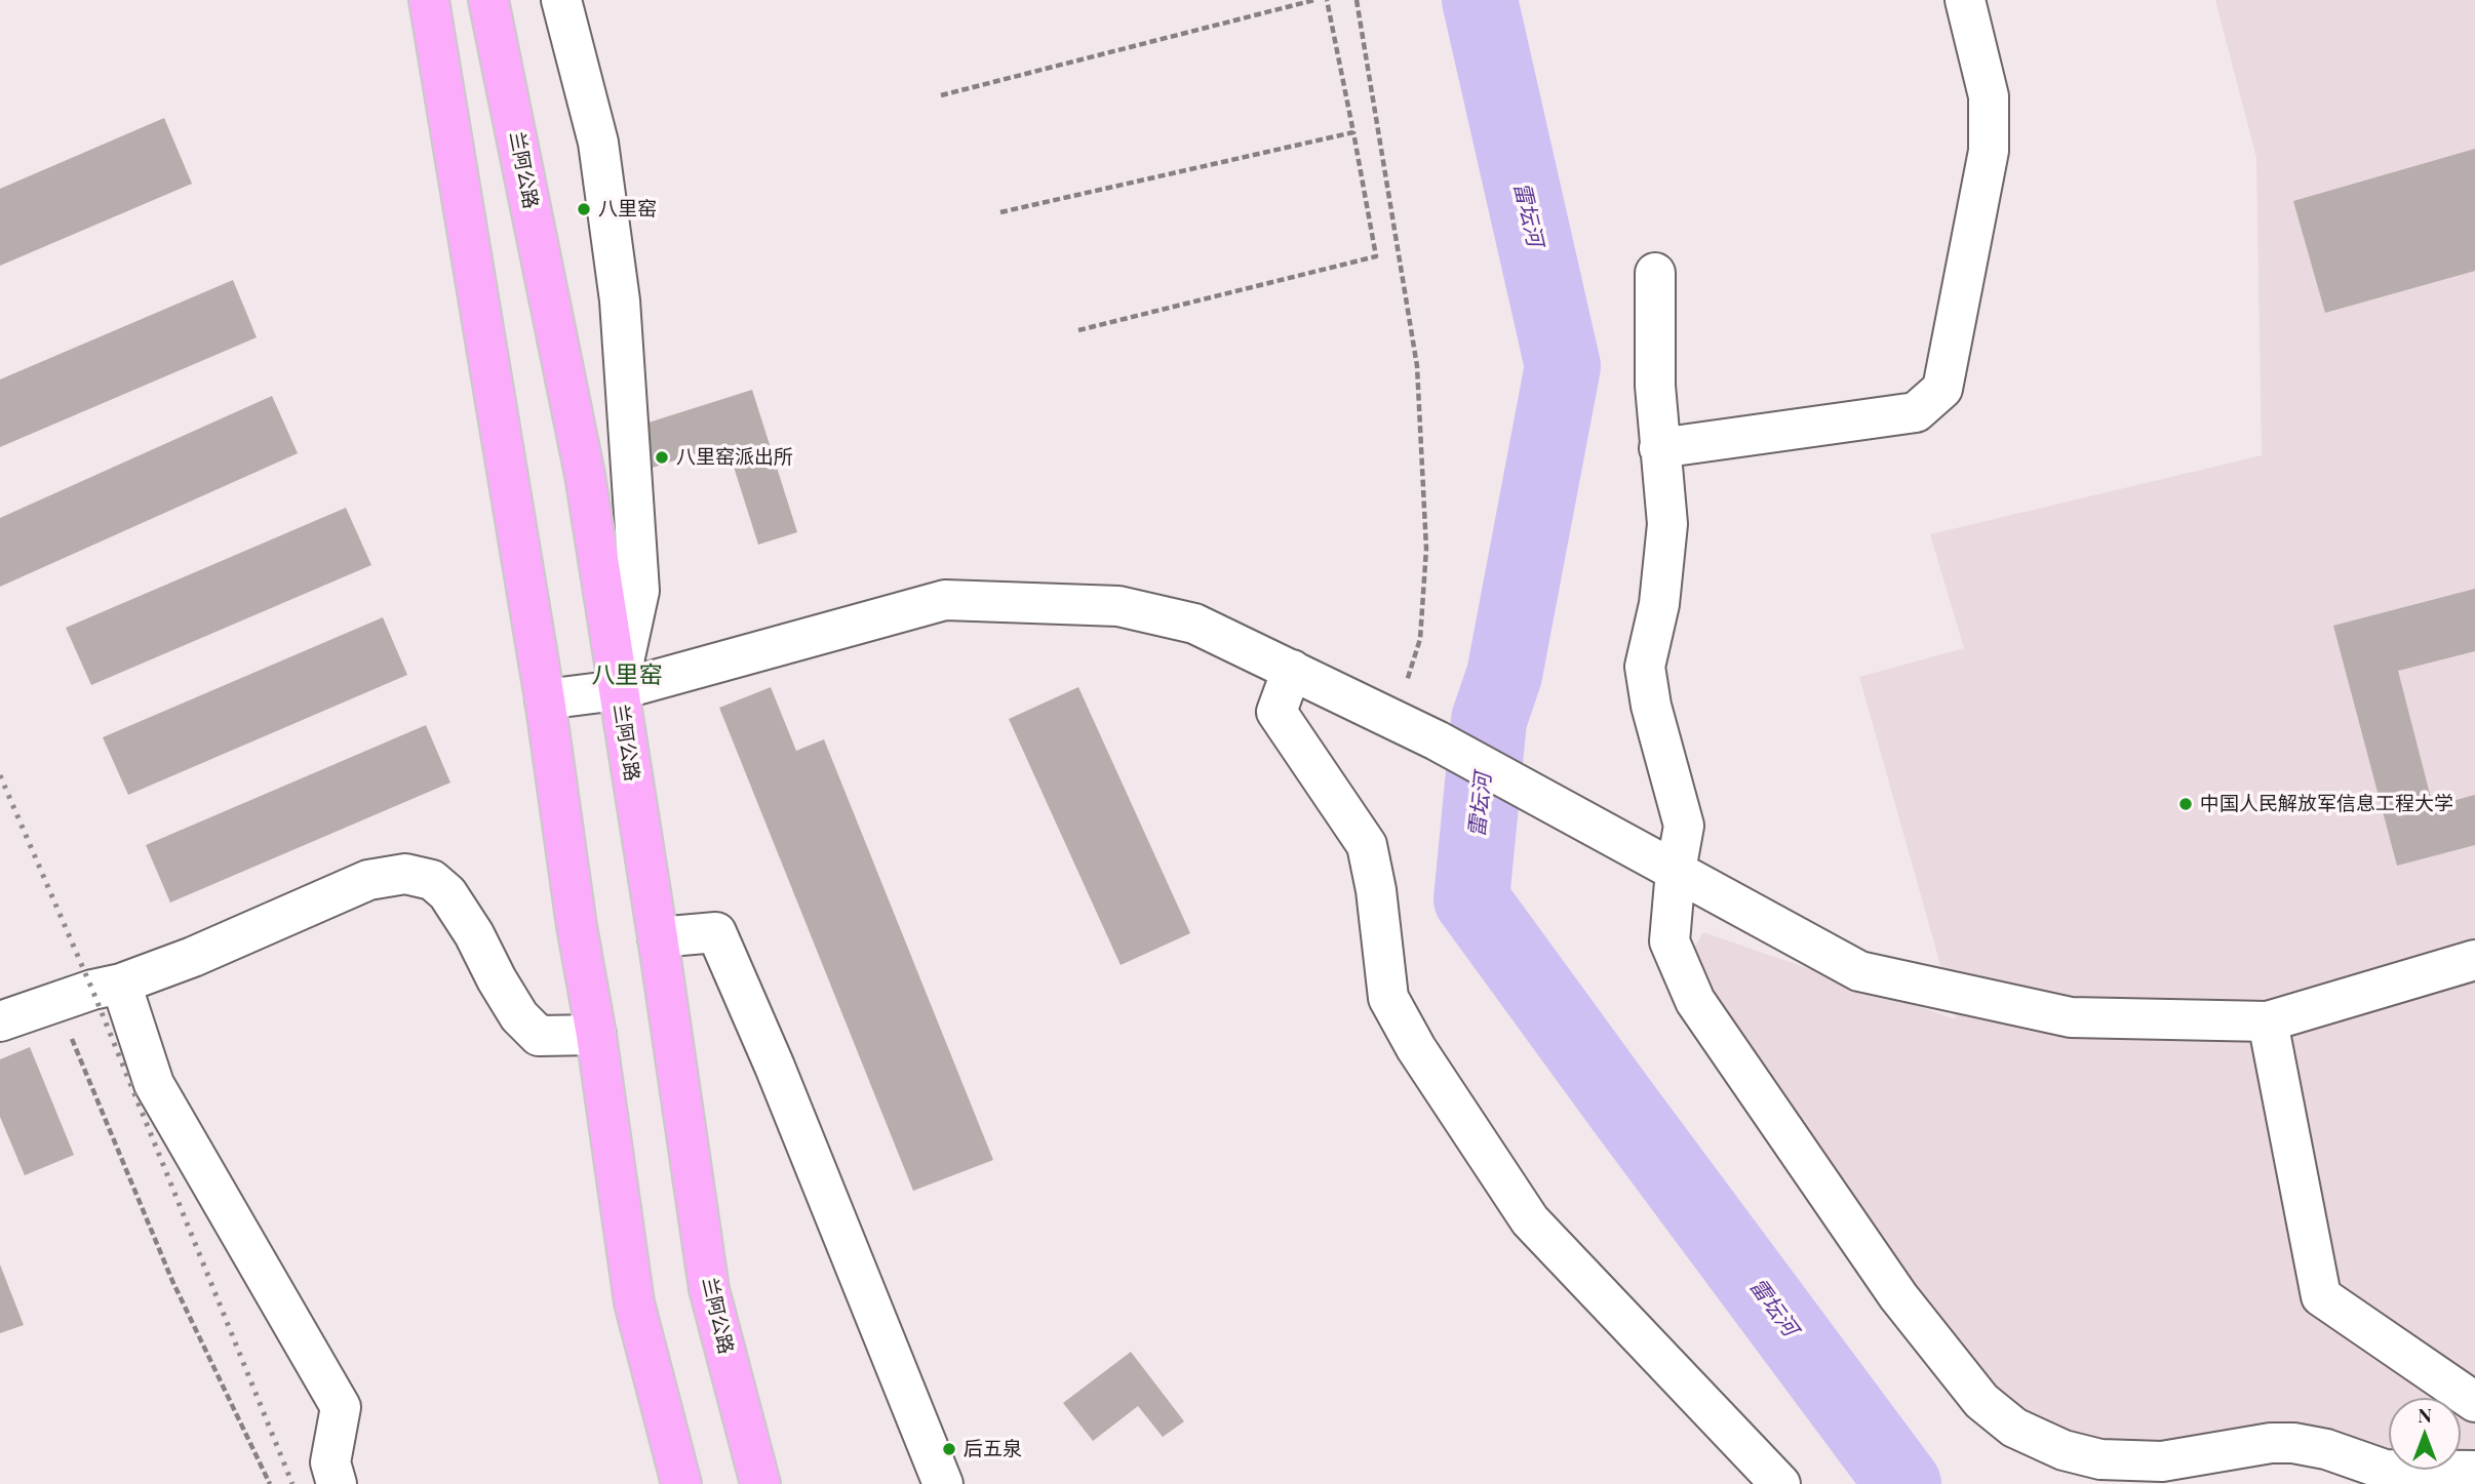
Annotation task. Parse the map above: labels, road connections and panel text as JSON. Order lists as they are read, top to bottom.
{
  "streets": {
    "highway": ["兰阿公路"]
  },
  "districts": ["八里窑"],
  "water": ["雷坛河"],
  "places": [
    "八里窑",
    "八里窑派出所",
    "中国人民解放军信息工程大学",
    "后五泉"
  ],
  "north": "top"
}
